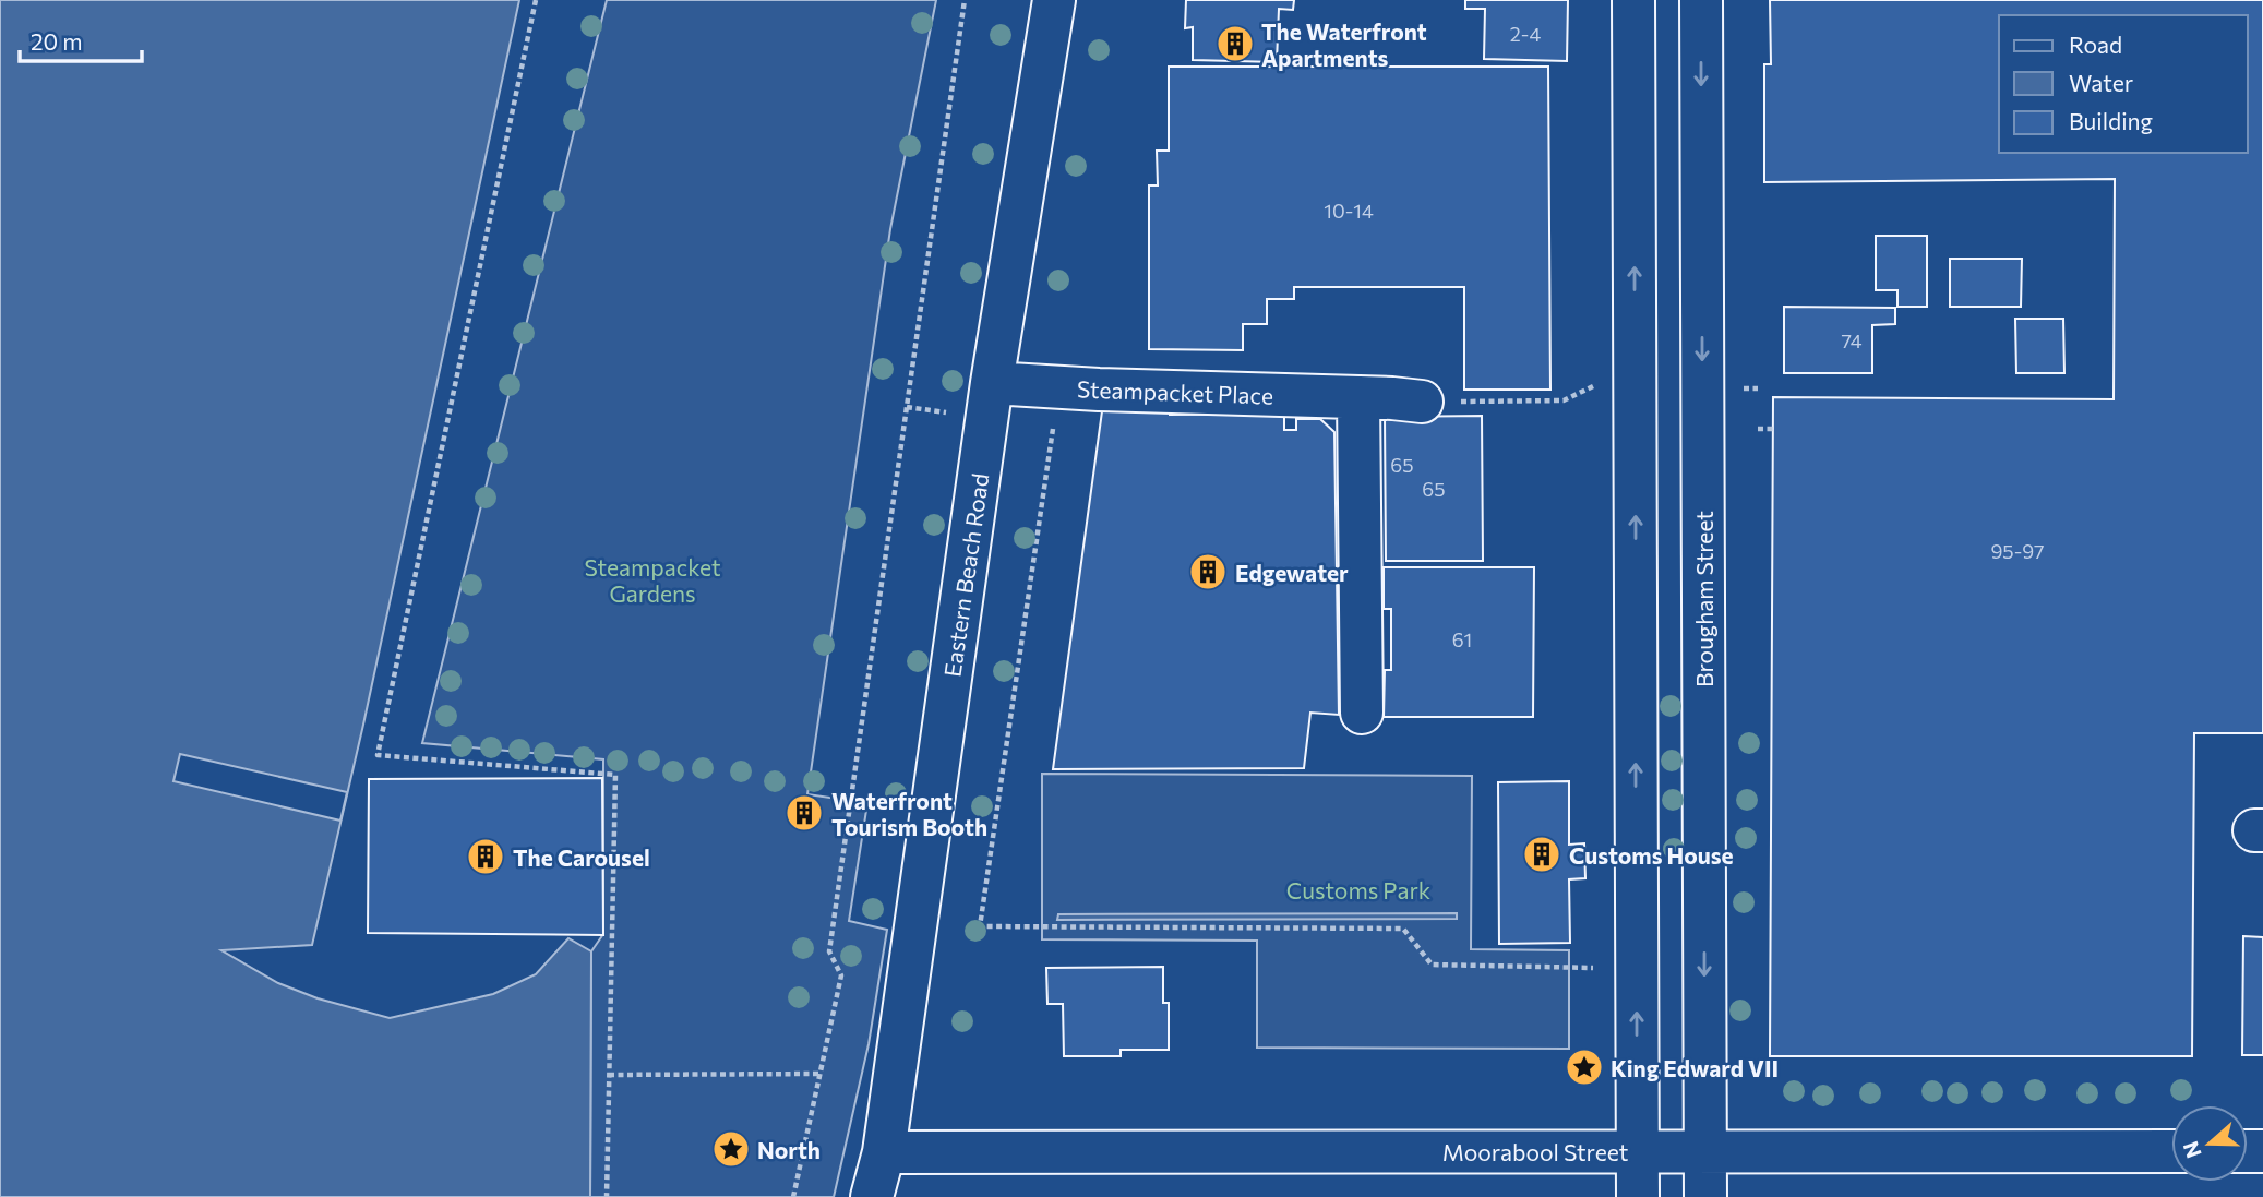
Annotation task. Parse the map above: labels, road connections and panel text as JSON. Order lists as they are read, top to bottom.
{
  "streets": {
    "street": [
      "Steampacket Place",
      "Eastern Beach Road",
      "Brougham Street",
      "Moorabool Street"
    ]
  },
  "crossings": [
    ["Steampacket Place", "Eastern Beach Road"],
    ["Eastern Beach Road", "Moorabool Street"],
    ["Brougham Street", "Moorabool Street"]
  ],
  "parks": ["Steampacket Gardens", "Customs Park"],
  "places": {
    "building": [
      "The Waterfront Apartments",
      "Edgewater",
      "Waterfront Tourism Booth",
      "Customs House",
      "The Carousel"
    ],
    "place": ["King Edward VII", "North"]
  },
  "house_numbers": [
    "2-4",
    "10-14",
    "74",
    "65",
    "65",
    "95-97",
    "61"
  ],
  "legend": ["Road", "Water", "Building"],
  "scale_bar": "20 m",
  "north": "left"
}
